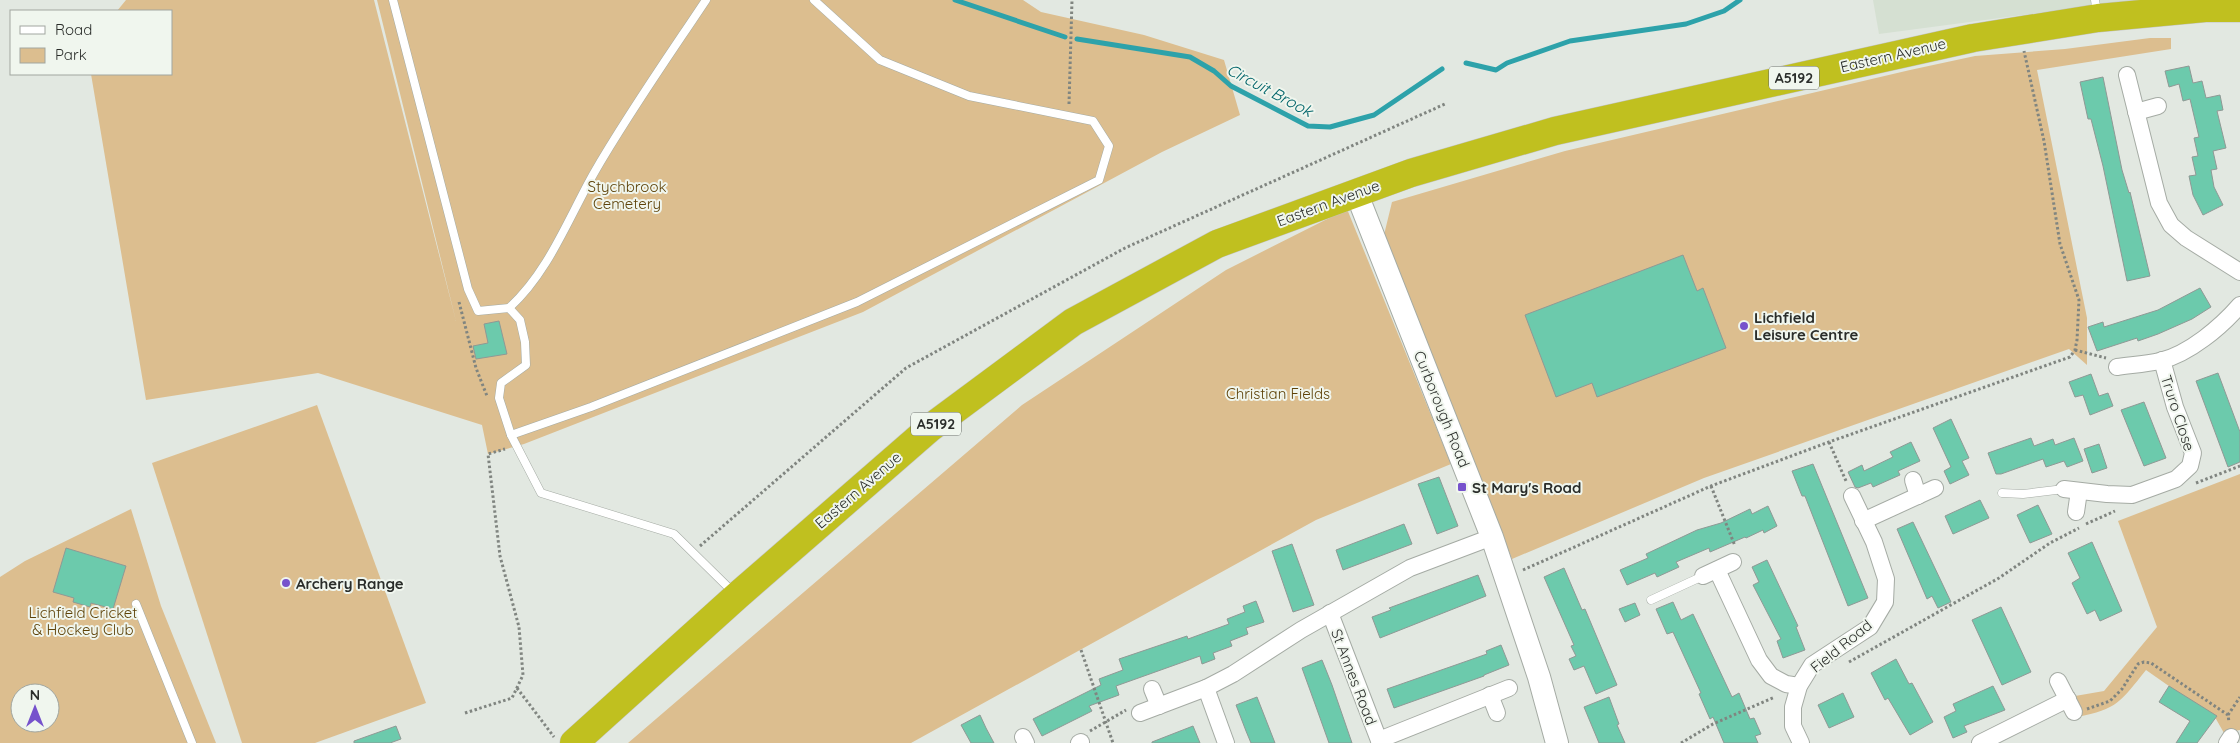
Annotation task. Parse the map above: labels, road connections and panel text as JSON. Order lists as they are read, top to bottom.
{
  "streets": {
    "highway": ["Eastern Avenue", "A5192"],
    "street": [
      "Curborough Road",
      "Truro Close",
      "Field Road",
      "St Annes Road"
    ]
  },
  "crossings": [
    ["Eastern Avenue", "Curborough Road"]
  ],
  "water": ["Circuit Brook"],
  "parks": ["Stychbrook Cemetery", "Christian Fields", "Lichfield Cricket & Hockey Club"],
  "places": {
    "other": ["Lichfield Leisure Centre", "Archery Range"],
    "transit": ["St Mary's Road"]
  },
  "legend": ["Road", "Park"],
  "north": "top"
}
